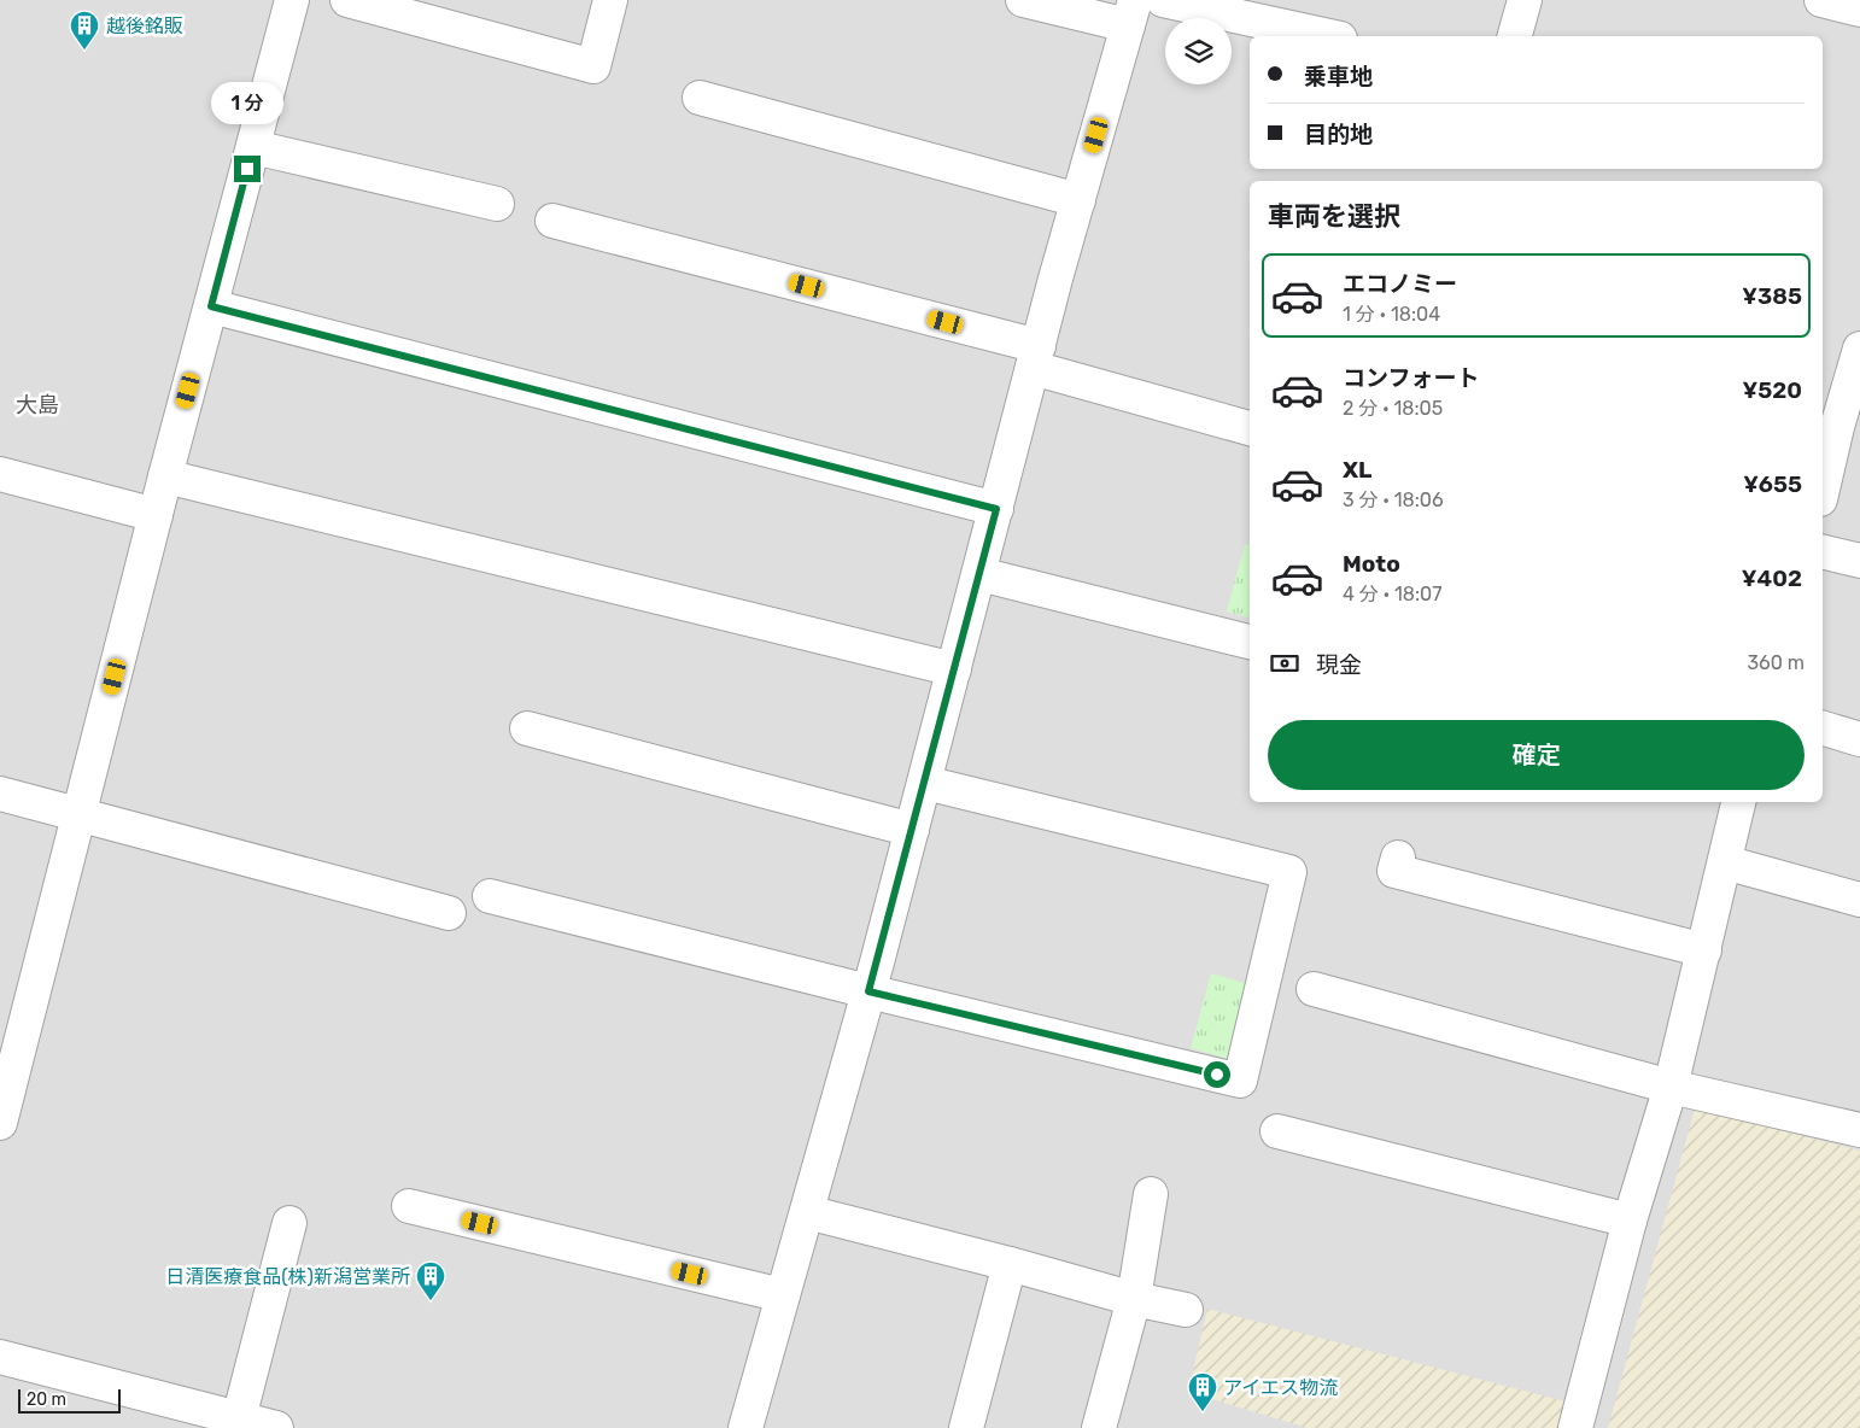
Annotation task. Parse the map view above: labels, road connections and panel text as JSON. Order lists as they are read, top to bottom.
{
  "districts": ["大島"],
  "places": {
    "building": ["越後銘販", "日清医療食品(株)新潟営業所", "アイエス物流"]
  },
  "scale_bar": "20 m",
  "page": {
    "banner": ["乗車地", "目的地"],
    "bubble": "1 分",
    "heading": "車両を選択",
    "list": [
      {
        "name": "エコノミー",
        "note": "1 分 · 18:04",
        "value": "¥385"
      },
      {
        "name": "コンフォート",
        "note": "2 分 · 18:05",
        "value": "¥520"
      },
      {
        "name": "XL",
        "note": "3 分 · 18:06",
        "value": "¥655"
      },
      {
        "name": "Moto",
        "note": "4 分 · 18:07",
        "value": "¥402"
      }
    ],
    "pay": ["現金", "360 m"],
    "buttons": "確定",
    "scale": "20 m"
  }
}
